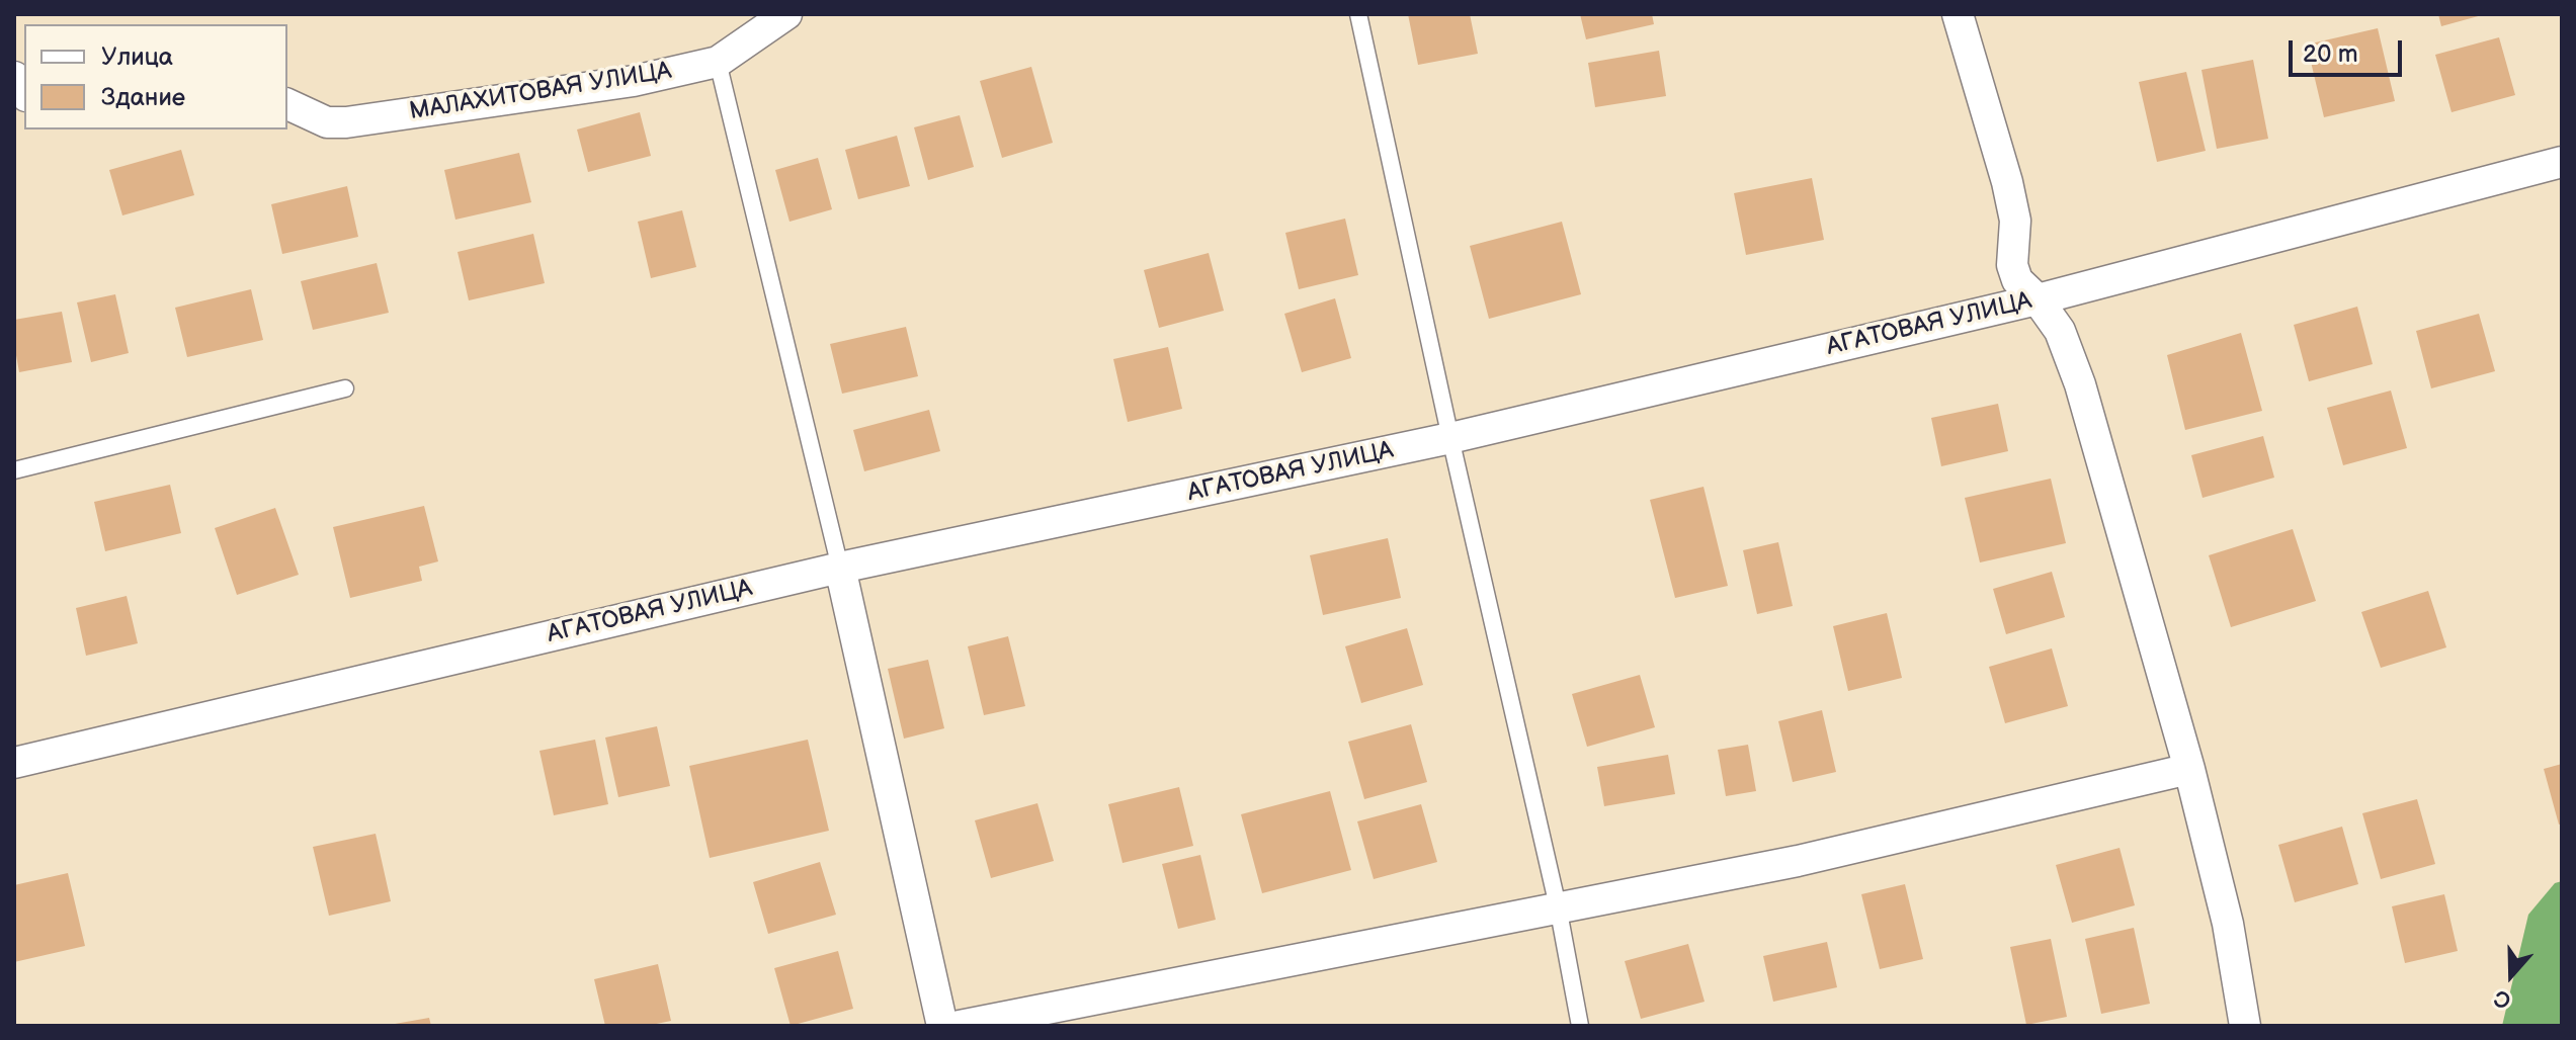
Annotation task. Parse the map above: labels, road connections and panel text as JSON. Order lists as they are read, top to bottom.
{
  "streets": {
    "street": ["МАЛАХИТОВАЯ УЛИЦА", "АГАТОВАЯ УЛИЦА"]
  },
  "legend": ["Улица", "Здание"],
  "scale_bar": "20 m",
  "north": "bottom"
}
